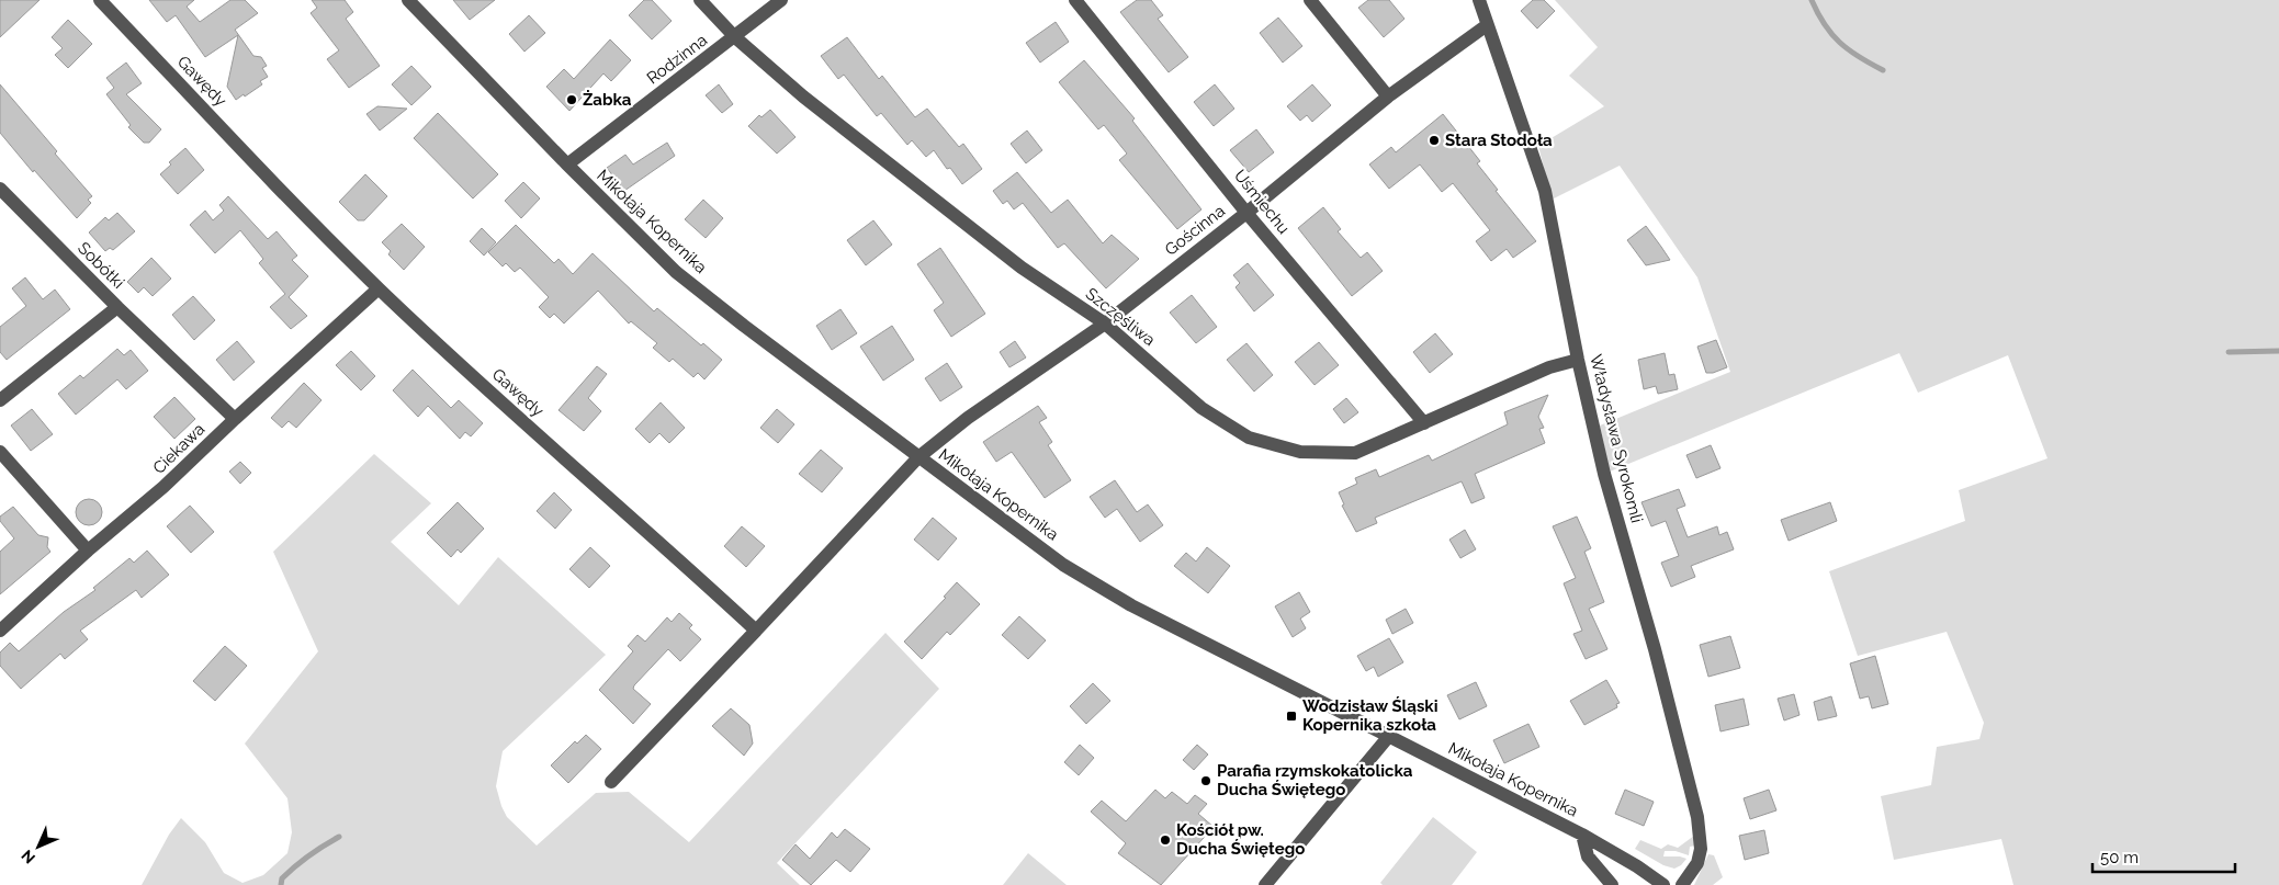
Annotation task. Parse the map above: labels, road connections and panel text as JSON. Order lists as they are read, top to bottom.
{
  "streets": {
    "street": [
      "Rodzinna",
      "Gawędy",
      "Uśmiechu",
      "Mikołaja Kopernika",
      "Gościnna",
      "Sobótki",
      "Szczęśliwa",
      "Władysława Syrokomli",
      "Ciekawa"
    ]
  },
  "crossings": [
    ["Rodzinna", "Mikołaja Kopernika"],
    ["Rodzinna", "Szczęśliwa"],
    ["Gawędy", "Ciekawa"],
    ["Uśmiechu", "Gościnna"],
    ["Uśmiechu", "Szczęśliwa"],
    ["Mikołaja Kopernika", "Gościnna"],
    ["Gościnna", "Szczęśliwa"],
    ["Gościnna", "Władysława Syrokomli"],
    ["Szczęśliwa", "Władysława Syrokomli"]
  ],
  "places": {
    "other": [
      "Żabka",
      "Stara Stodoła",
      "Parafia rzymskokatolicka Ducha Świętego",
      "Kościół pw. Ducha Świętego"
    ],
    "transit": ["Wodzisław Śląski Kopernika szkoła"]
  },
  "scale_bar": "50 m",
  "north": "bottom left"
}
